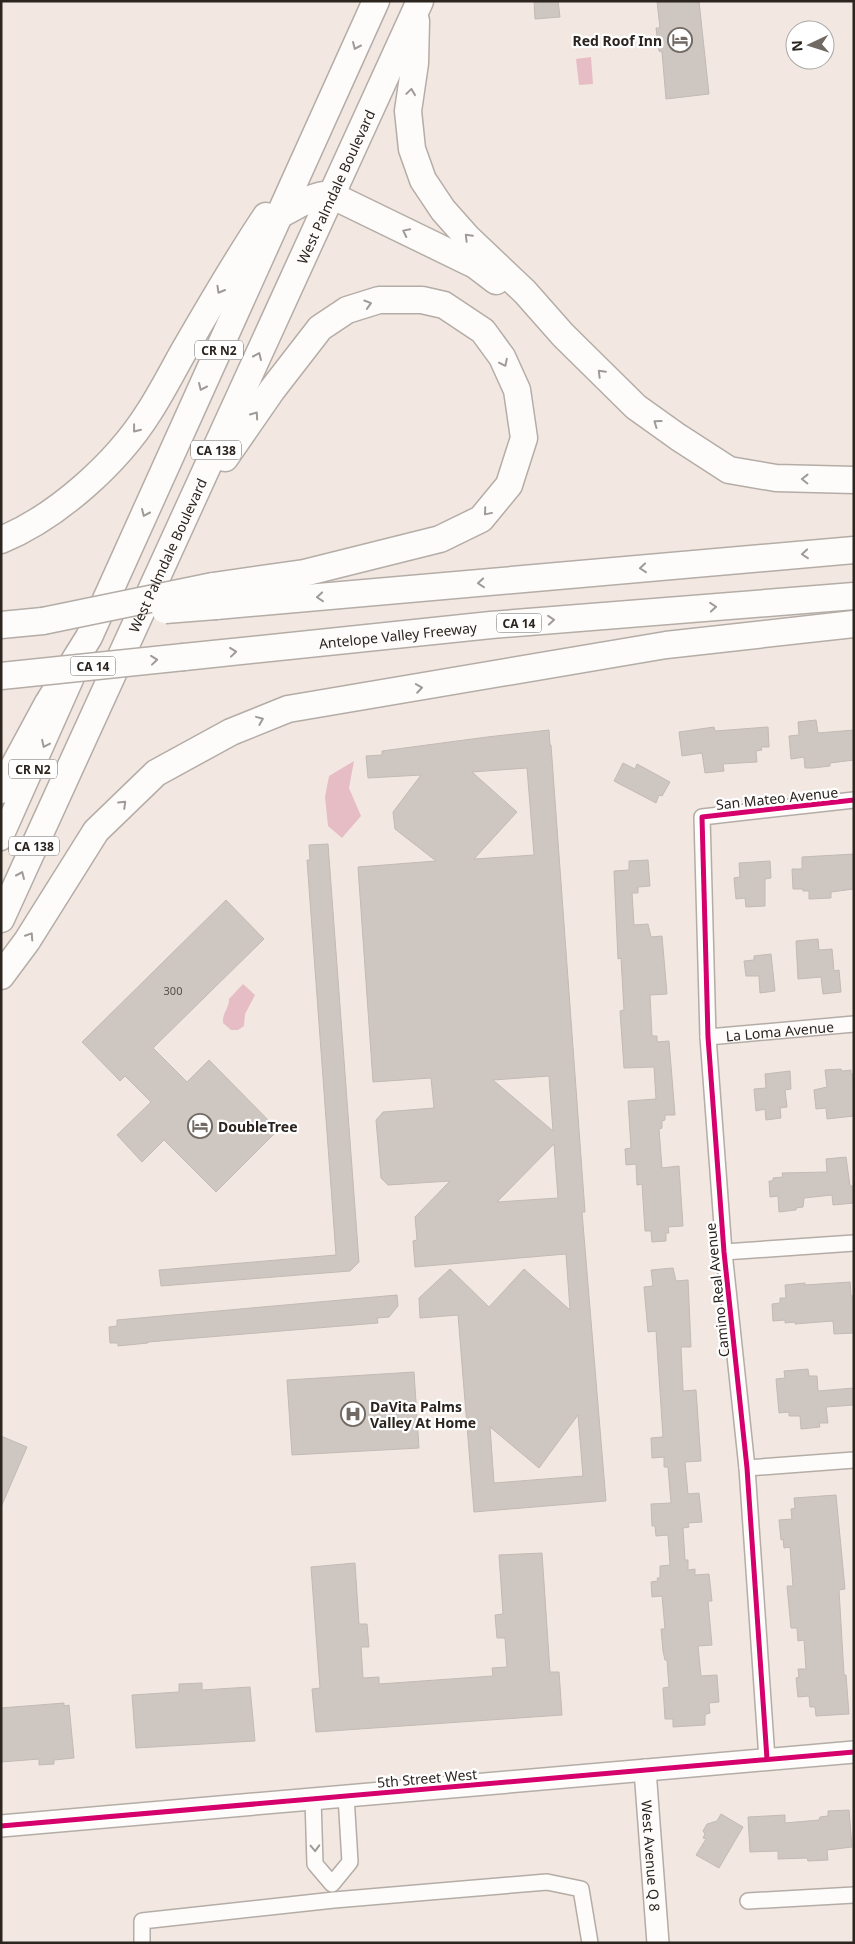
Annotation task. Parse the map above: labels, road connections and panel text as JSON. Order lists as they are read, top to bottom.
{
  "streets": {
    "highway": [
      "West Palmdale Boulevard",
      "CR N2",
      "CA 138",
      "CA 14",
      "Antelope Valley Freeway"
    ],
    "street": [
      "San Mateo Avenue",
      "La Loma Avenue",
      "Camino Real Avenue",
      "5th Street West",
      "West Avenue Q 8"
    ]
  },
  "crossings": [
    ["San Mateo Avenue", "Camino Real Avenue"],
    ["La Loma Avenue", "Camino Real Avenue"],
    ["Camino Real Avenue", "5th Street West"],
    ["5th Street West", "West Avenue Q 8"]
  ],
  "places": {
    "hotel": ["Red Roof Inn", "DoubleTree"],
    "hospital": ["DaVita Palms Valley At Home"]
  },
  "house_numbers": ["300"],
  "north": "left"
}
